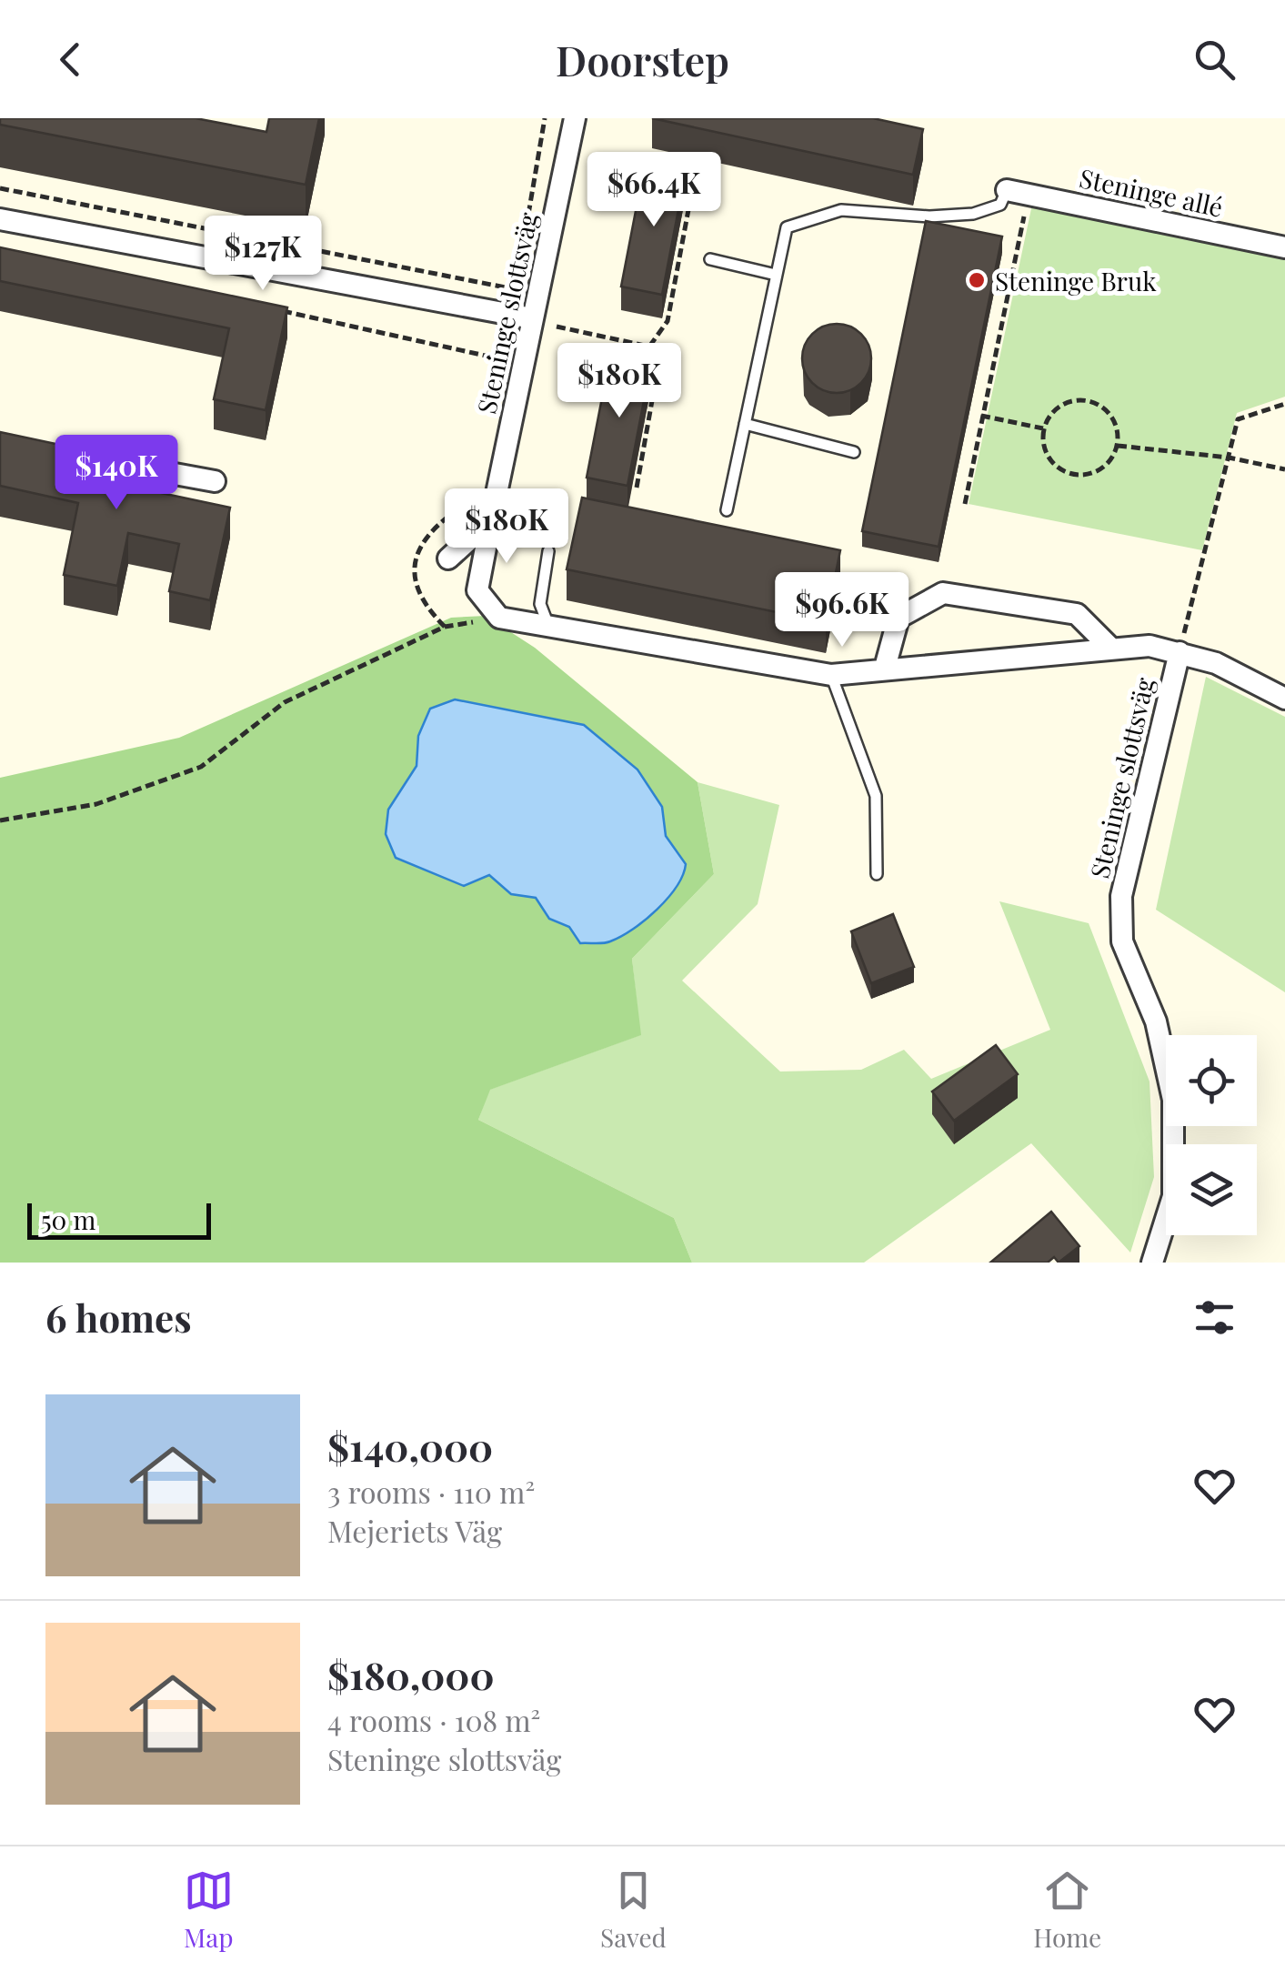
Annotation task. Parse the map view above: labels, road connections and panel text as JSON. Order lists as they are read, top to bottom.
{
  "streets": {
    "street": ["Steninge allé", "Steninge slottsväg"]
  },
  "places": ["Steninge Bruk"],
  "scale_bar": "50 m",
  "page": {
    "header": "Doorstep",
    "price": [
      "$66.4K",
      "$127K",
      "$180K",
      "$140K",
      "$180K",
      "$96.6K"
    ],
    "scale": "50 m",
    "heading": "6 homes",
    "list": [
      {
        "name": "$140,000",
        "note": "3 rooms · 110 m² · Mejeriets Väg"
      },
      {
        "name": "$180,000",
        "note": "4 rooms · 108 m² · Steninge slottsväg"
      }
    ],
    "tabs": ["Map", "Saved", "Home"]
  }
}
